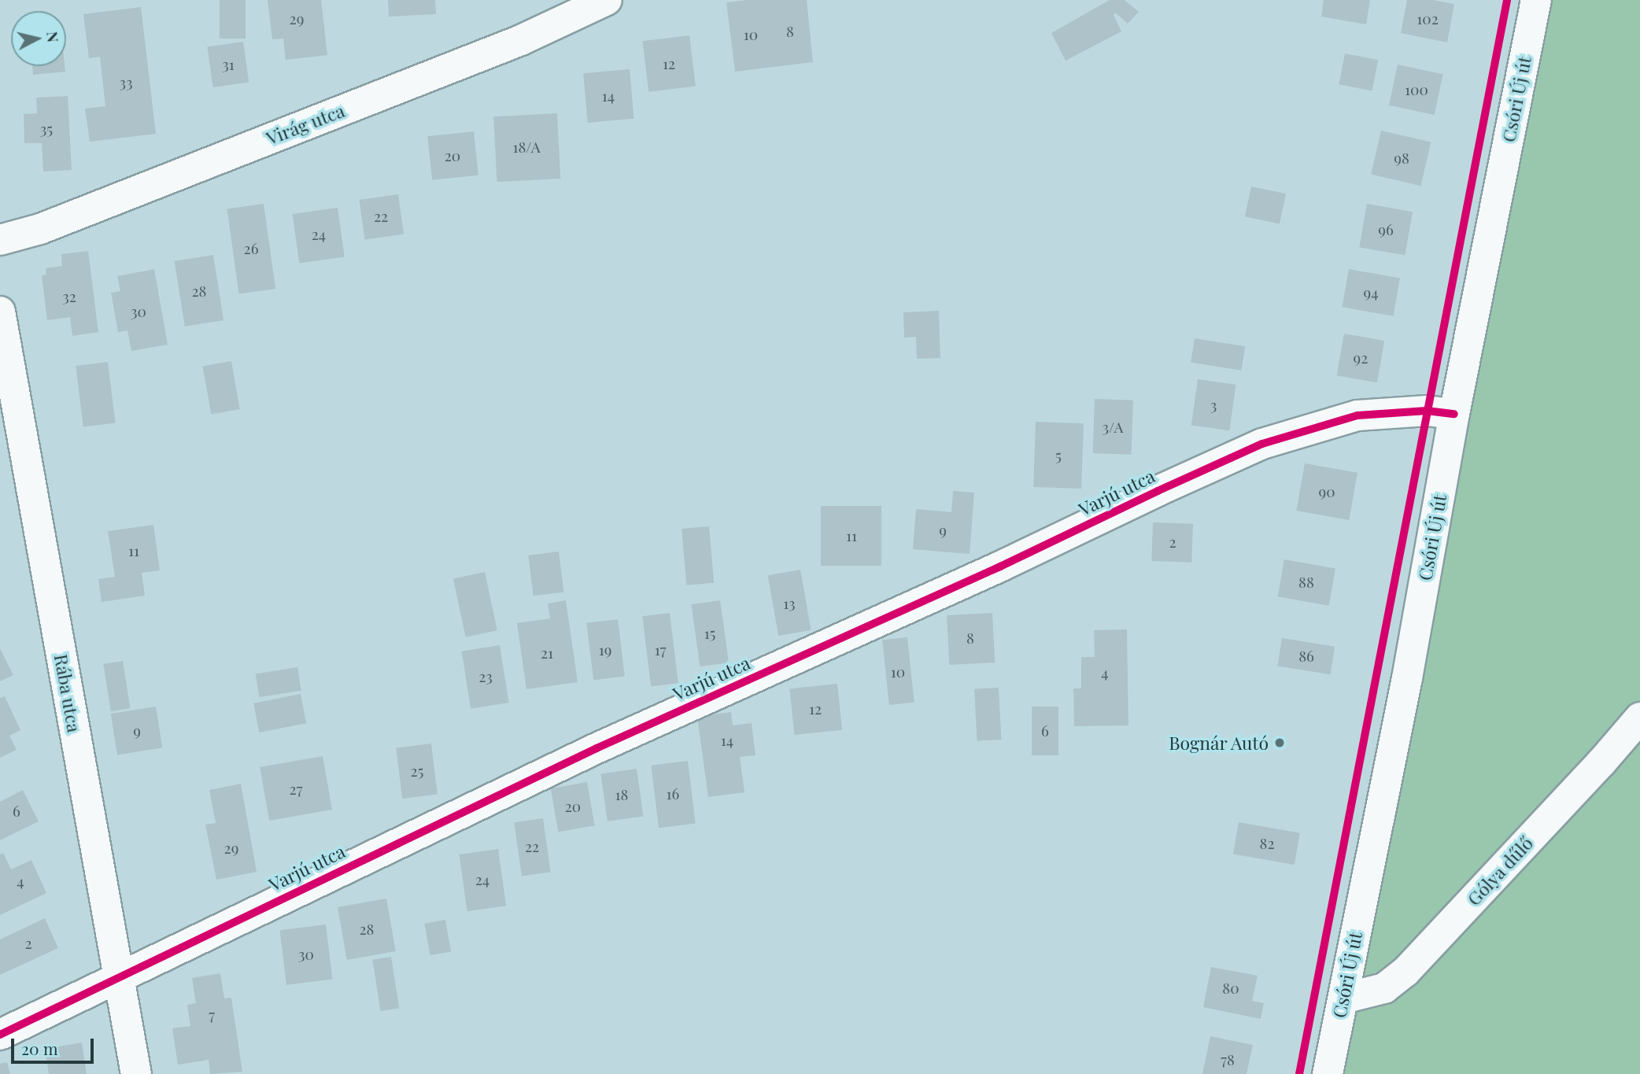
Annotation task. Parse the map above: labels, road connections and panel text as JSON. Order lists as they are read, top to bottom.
{
  "streets": {
    "street": [
      "Csóri Új út",
      "Virág utca",
      "Varjú utca",
      "Rába utca",
      "Gólya dűlő"
    ]
  },
  "crossings": [
    ["Csóri Új út", "Varjú utca"],
    ["Csóri Új út", "Gólya dűlő"],
    ["Varjú utca", "Rába utca"]
  ],
  "places": ["Bognár Autó"],
  "house_numbers": [
    "29",
    "102",
    "8",
    "10",
    "12",
    "31",
    "33",
    "100",
    "14",
    "35",
    "18/A",
    "20",
    "98",
    "22",
    "96",
    "24",
    "26",
    "28",
    "94",
    "32",
    "30",
    "92",
    "3",
    "3/A",
    "5",
    "90",
    "9",
    "11",
    "2",
    "11",
    "88",
    "13",
    "15",
    "8",
    "19",
    "17",
    "21",
    "86",
    "10",
    "4",
    "23",
    "12",
    "9",
    "6",
    "14",
    "25",
    "27",
    "16",
    "18",
    "20",
    "6",
    "82",
    "22",
    "29",
    "24",
    "4",
    "28",
    "2",
    "30",
    "80",
    "7",
    "78"
  ],
  "scale_bar": "20 m",
  "north": "right"
}
